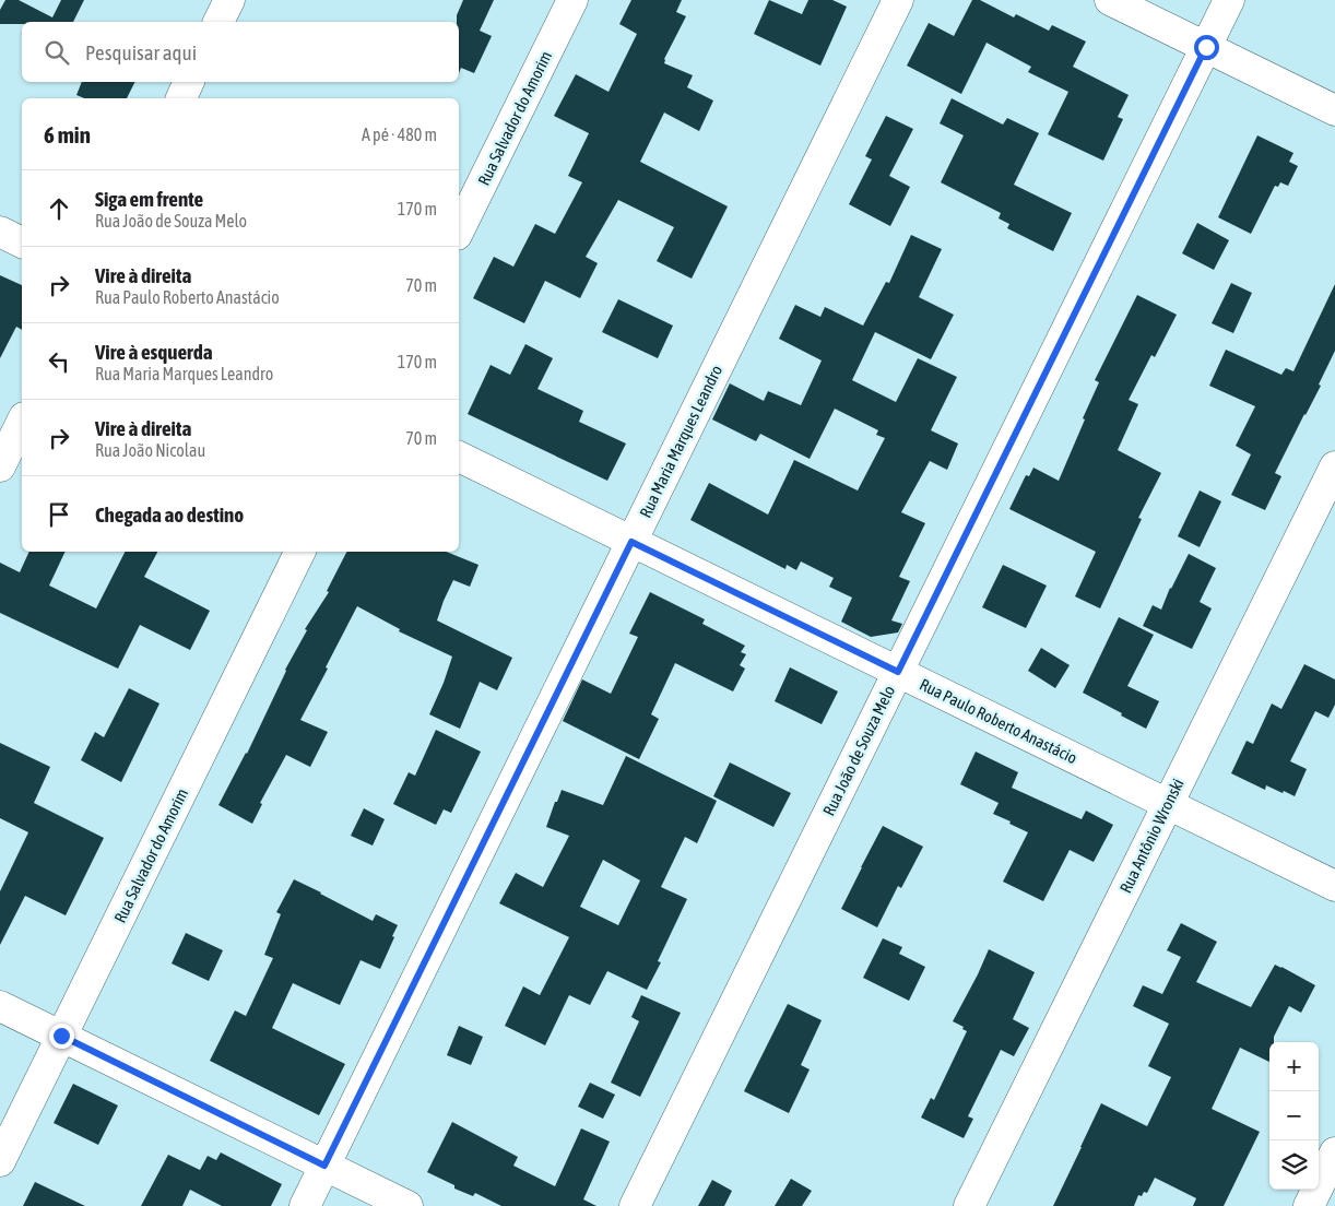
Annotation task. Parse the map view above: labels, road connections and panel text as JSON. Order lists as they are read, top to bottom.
{
  "streets": {
    "street": [
      "Rua Salvador do Amorim",
      "Rua Maria Marques Leandro",
      "Rua Paulo Roberto Anastácio",
      "Rua João de Souza Melo",
      "Rua Antônio Wronski"
    ]
  },
  "crossings": [
    ["Rua Maria Marques Leandro", "Rua Paulo Roberto Anastácio"],
    ["Rua Paulo Roberto Anastácio", "Rua João de Souza Melo"],
    ["Rua Paulo Roberto Anastácio", "Rua Antônio Wronski"]
  ],
  "page": {
    "search": "Pesquisar aqui",
    "heading": ["6 min", "A pé · 480 m"],
    "list": [
      ["Siga em frente", "Rua João de Souza Melo", "170 m"],
      ["Vire à direita", "Rua Paulo Roberto Anastácio", "70 m"],
      ["Vire à esquerda", "Rua Maria Marques Leandro", "170 m"],
      ["Vire à direita", "Rua João Nicolau", "70 m"],
      "Chegada ao destino"
    ],
    "map_buttons": ["+", "−"]
  }
}
